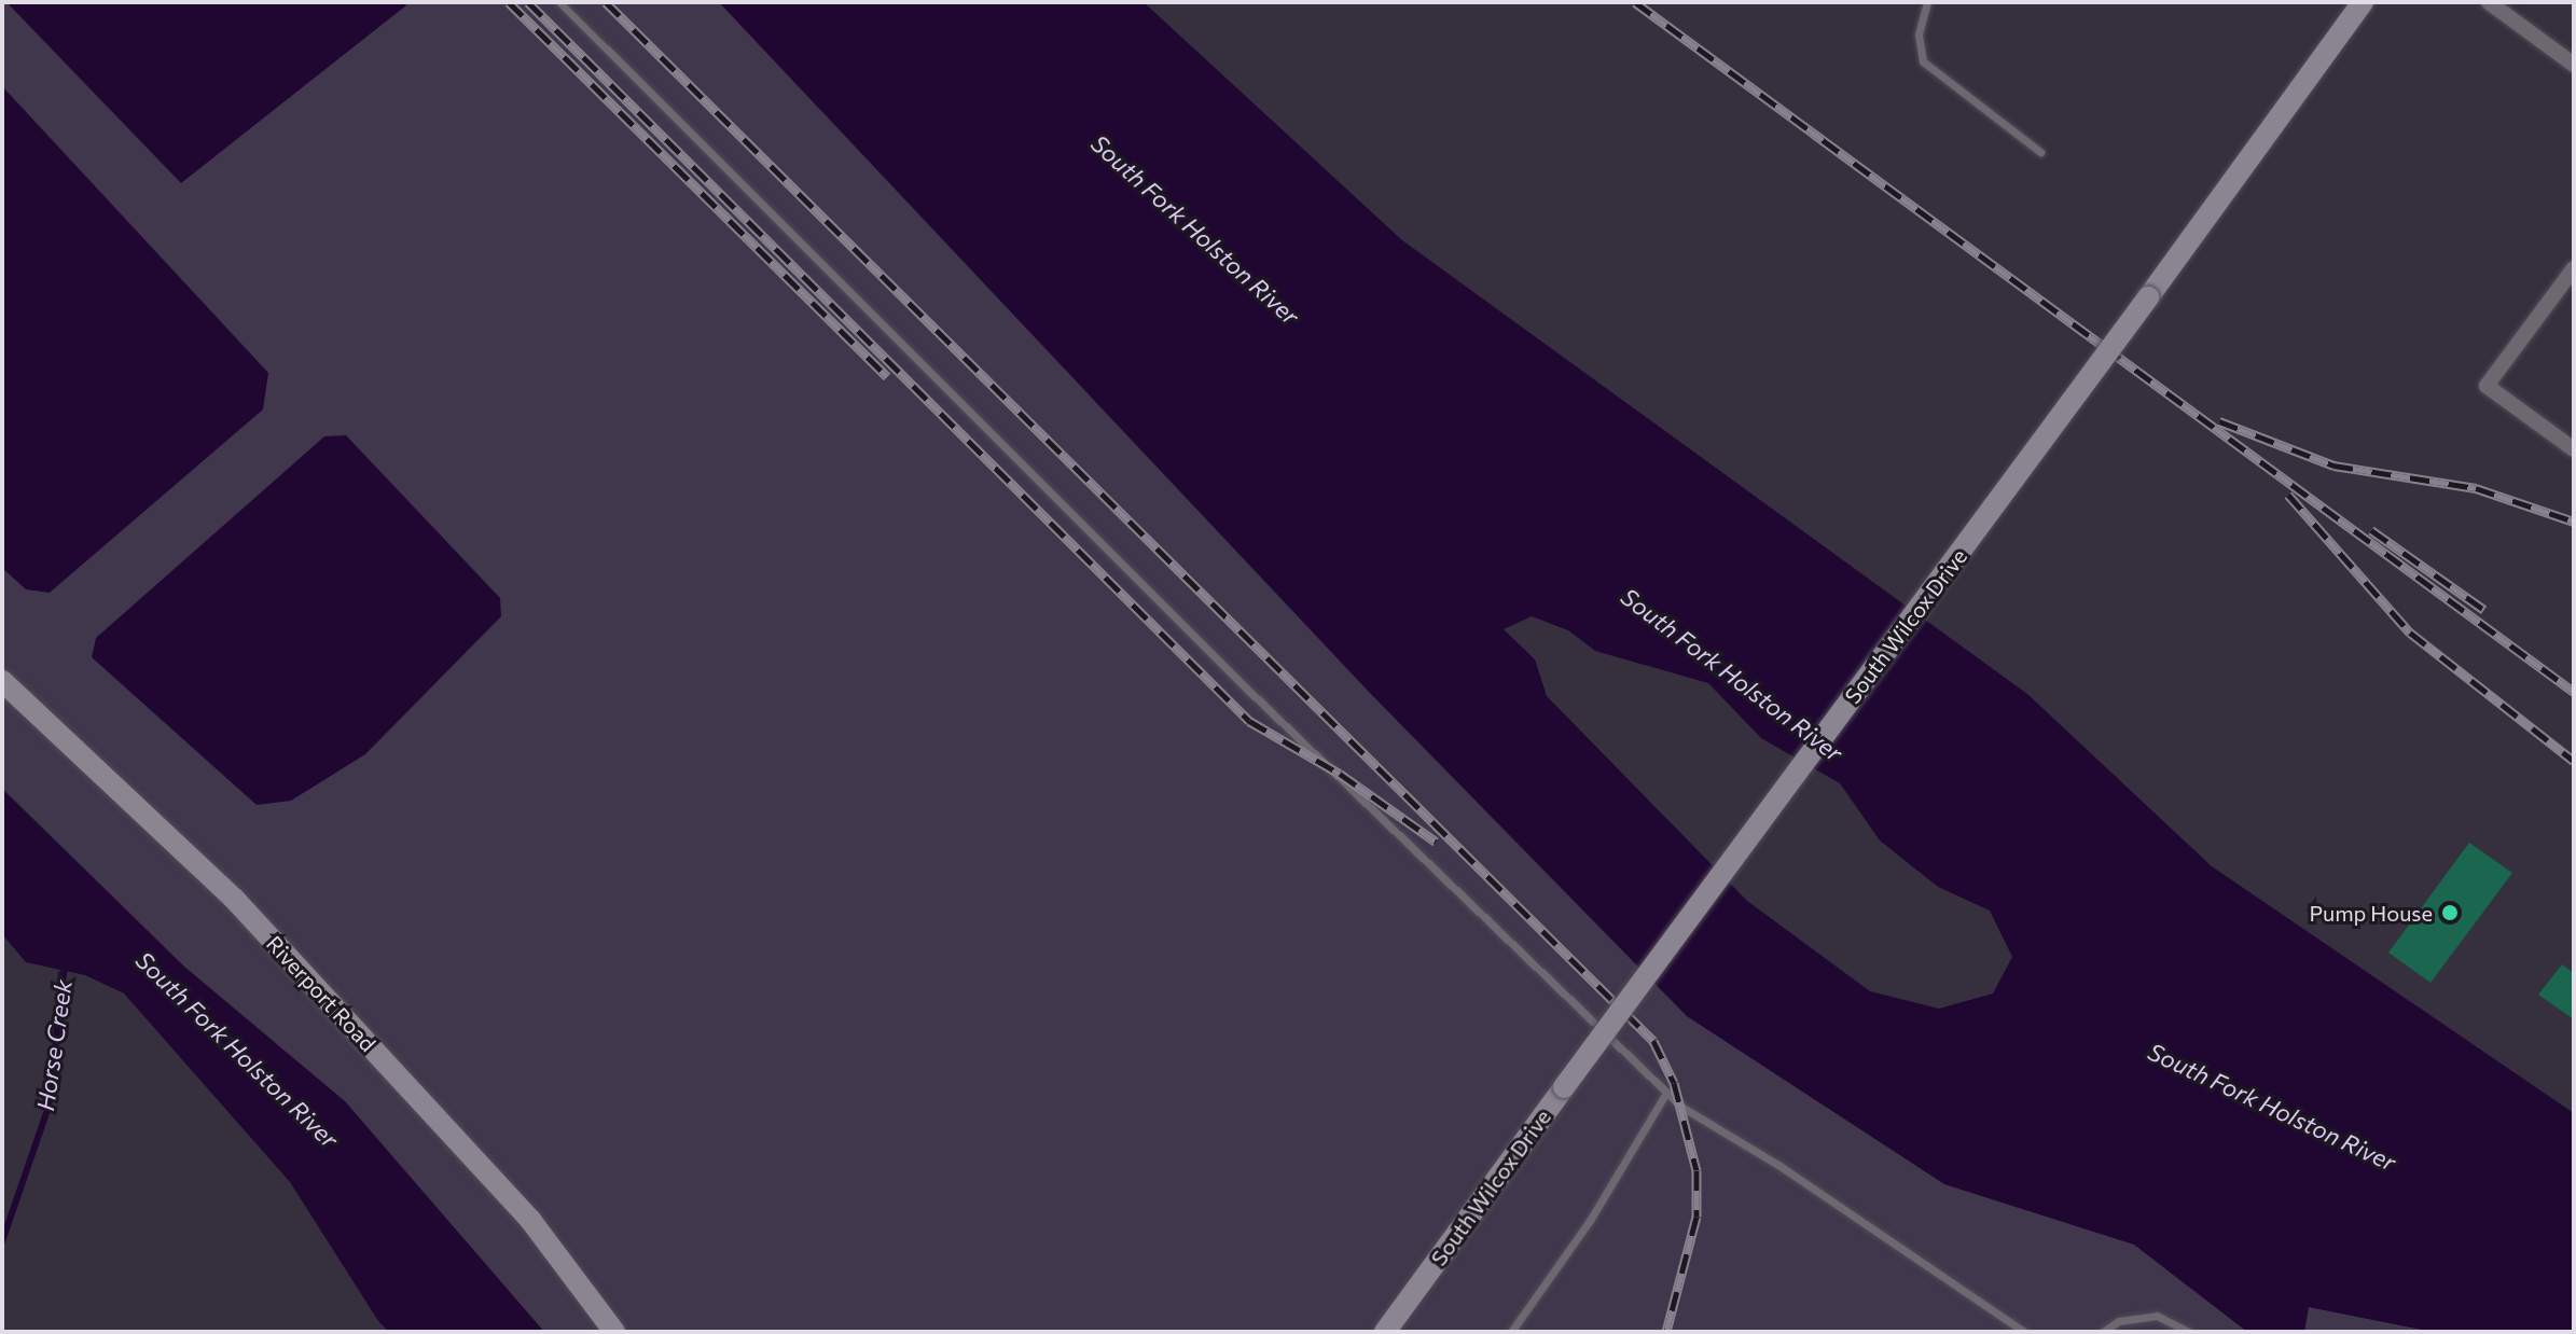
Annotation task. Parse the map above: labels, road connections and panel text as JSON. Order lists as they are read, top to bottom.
{
  "streets": {
    "main road": ["South Wilcox Drive", "Riverport Road"]
  },
  "water": ["South Fork Holston River", "Horse Creek"],
  "places": ["Pump House"]
}
